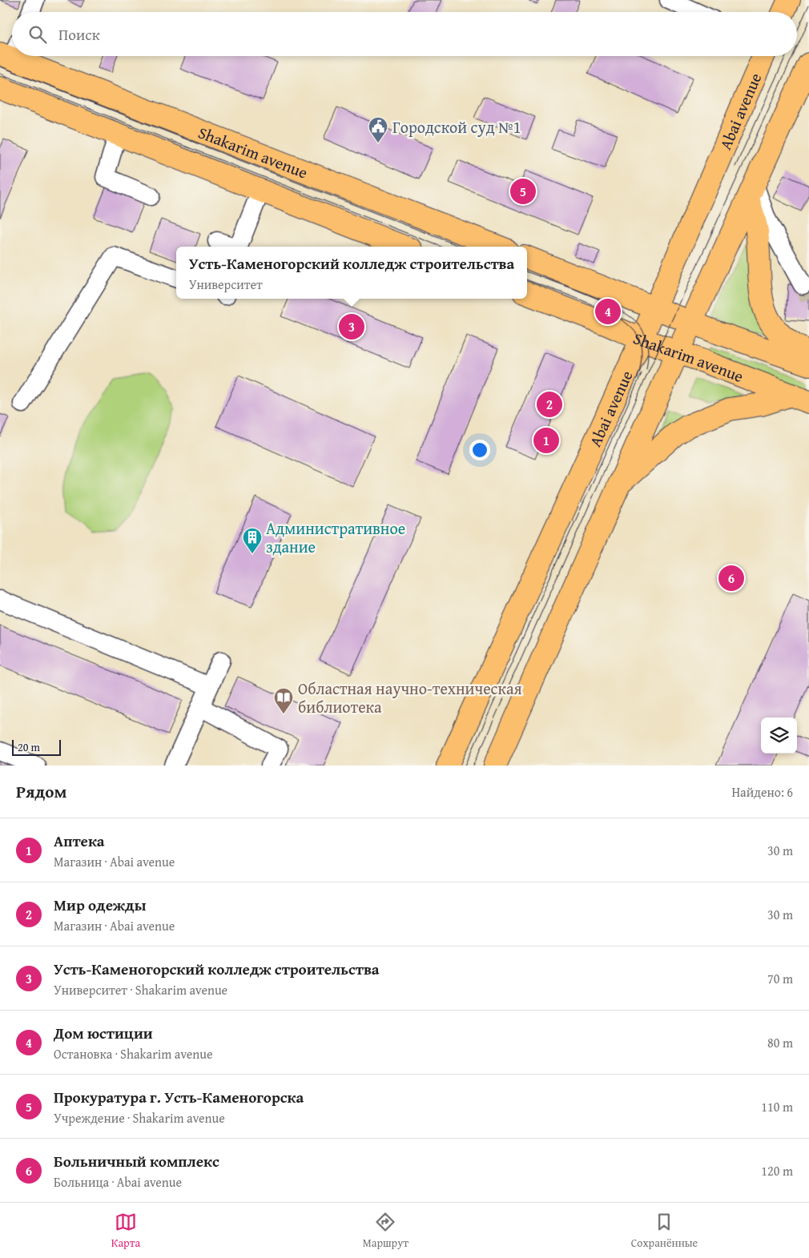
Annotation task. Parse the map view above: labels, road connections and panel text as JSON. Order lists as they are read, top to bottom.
{
  "streets": {
    "main road": ["Abai avenue", "Shakarim avenue"]
  },
  "crossings": [
    ["Abai avenue", "Shakarim avenue"]
  ],
  "places": {
    "public building": ["Городской суд №1"],
    "building": ["Административное здание"],
    "library": ["Областная научно-техническая библиотека"]
  },
  "scale_bar": "20 m",
  "page": {
    "search": "Поиск",
    "pins": [
      "5",
      "4",
      "3",
      "2",
      "1",
      "6"
    ],
    "popup": ["Усть-Каменогорский колледж строительства", "Университет"],
    "scale": "20 m",
    "heading": ["Рядом", "Найдено: 6"],
    "list": [
      {
        "mark": "1",
        "name": "Аптека",
        "note": "Магазин · Abai avenue",
        "value": "30 m"
      },
      {
        "mark": "2",
        "name": "Мир одежды",
        "note": "Магазин · Abai avenue",
        "value": "30 m"
      },
      {
        "mark": "3",
        "name": "Усть-Каменогорский колледж строительства",
        "note": "Университет · Shakarim avenue",
        "value": "70 m"
      },
      {
        "mark": "4",
        "name": "Дом юстиции",
        "note": "Остановка · Shakarim avenue",
        "value": "80 m"
      },
      {
        "mark": "5",
        "name": "Прокуратура г. Усть-Каменогорска",
        "note": "Учреждение · Shakarim avenue",
        "value": "110 m"
      },
      {
        "mark": "6",
        "name": "Больничный комплекс",
        "note": "Больница · Abai avenue",
        "value": "120 m"
      }
    ],
    "nav": ["Карта", "Маршрут", "Сохранённые"]
  }
}
